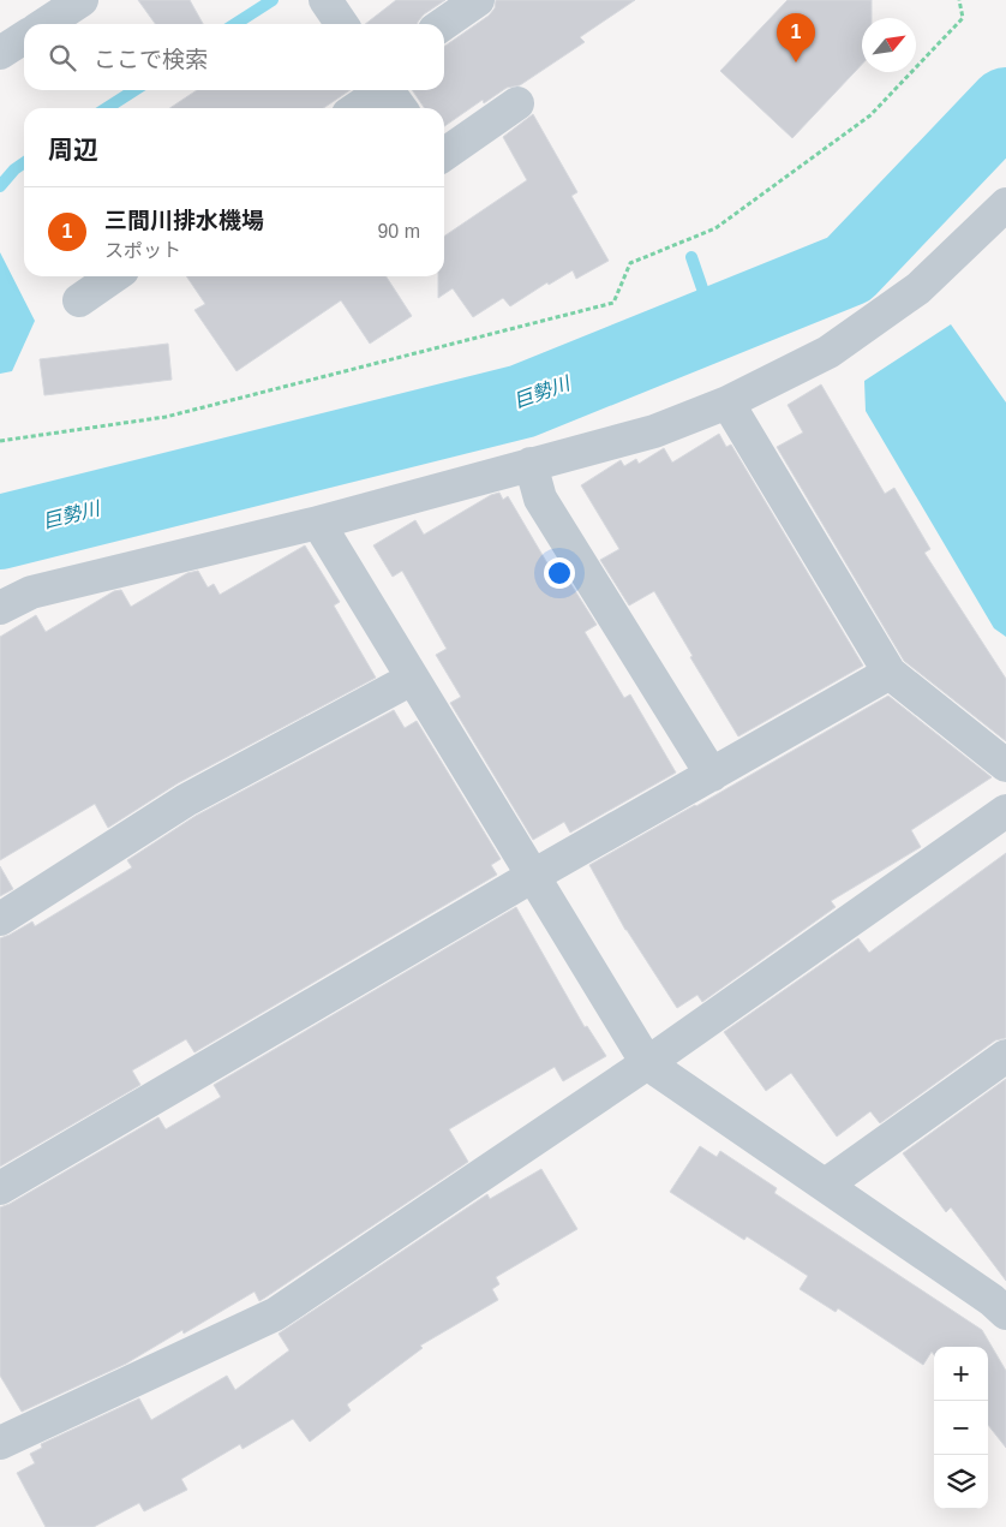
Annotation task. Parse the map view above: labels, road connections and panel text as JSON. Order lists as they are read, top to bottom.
{
  "water": ["巨勢川"],
  "north": "top right",
  "page": {
    "pins": "1",
    "search": "ここで検索",
    "heading": "周辺",
    "list": [
      {
        "mark": "1",
        "name": "三間川排水機場",
        "note": "スポット",
        "value": "90 m"
      }
    ],
    "map_buttons": ["+", "−"]
  }
}
